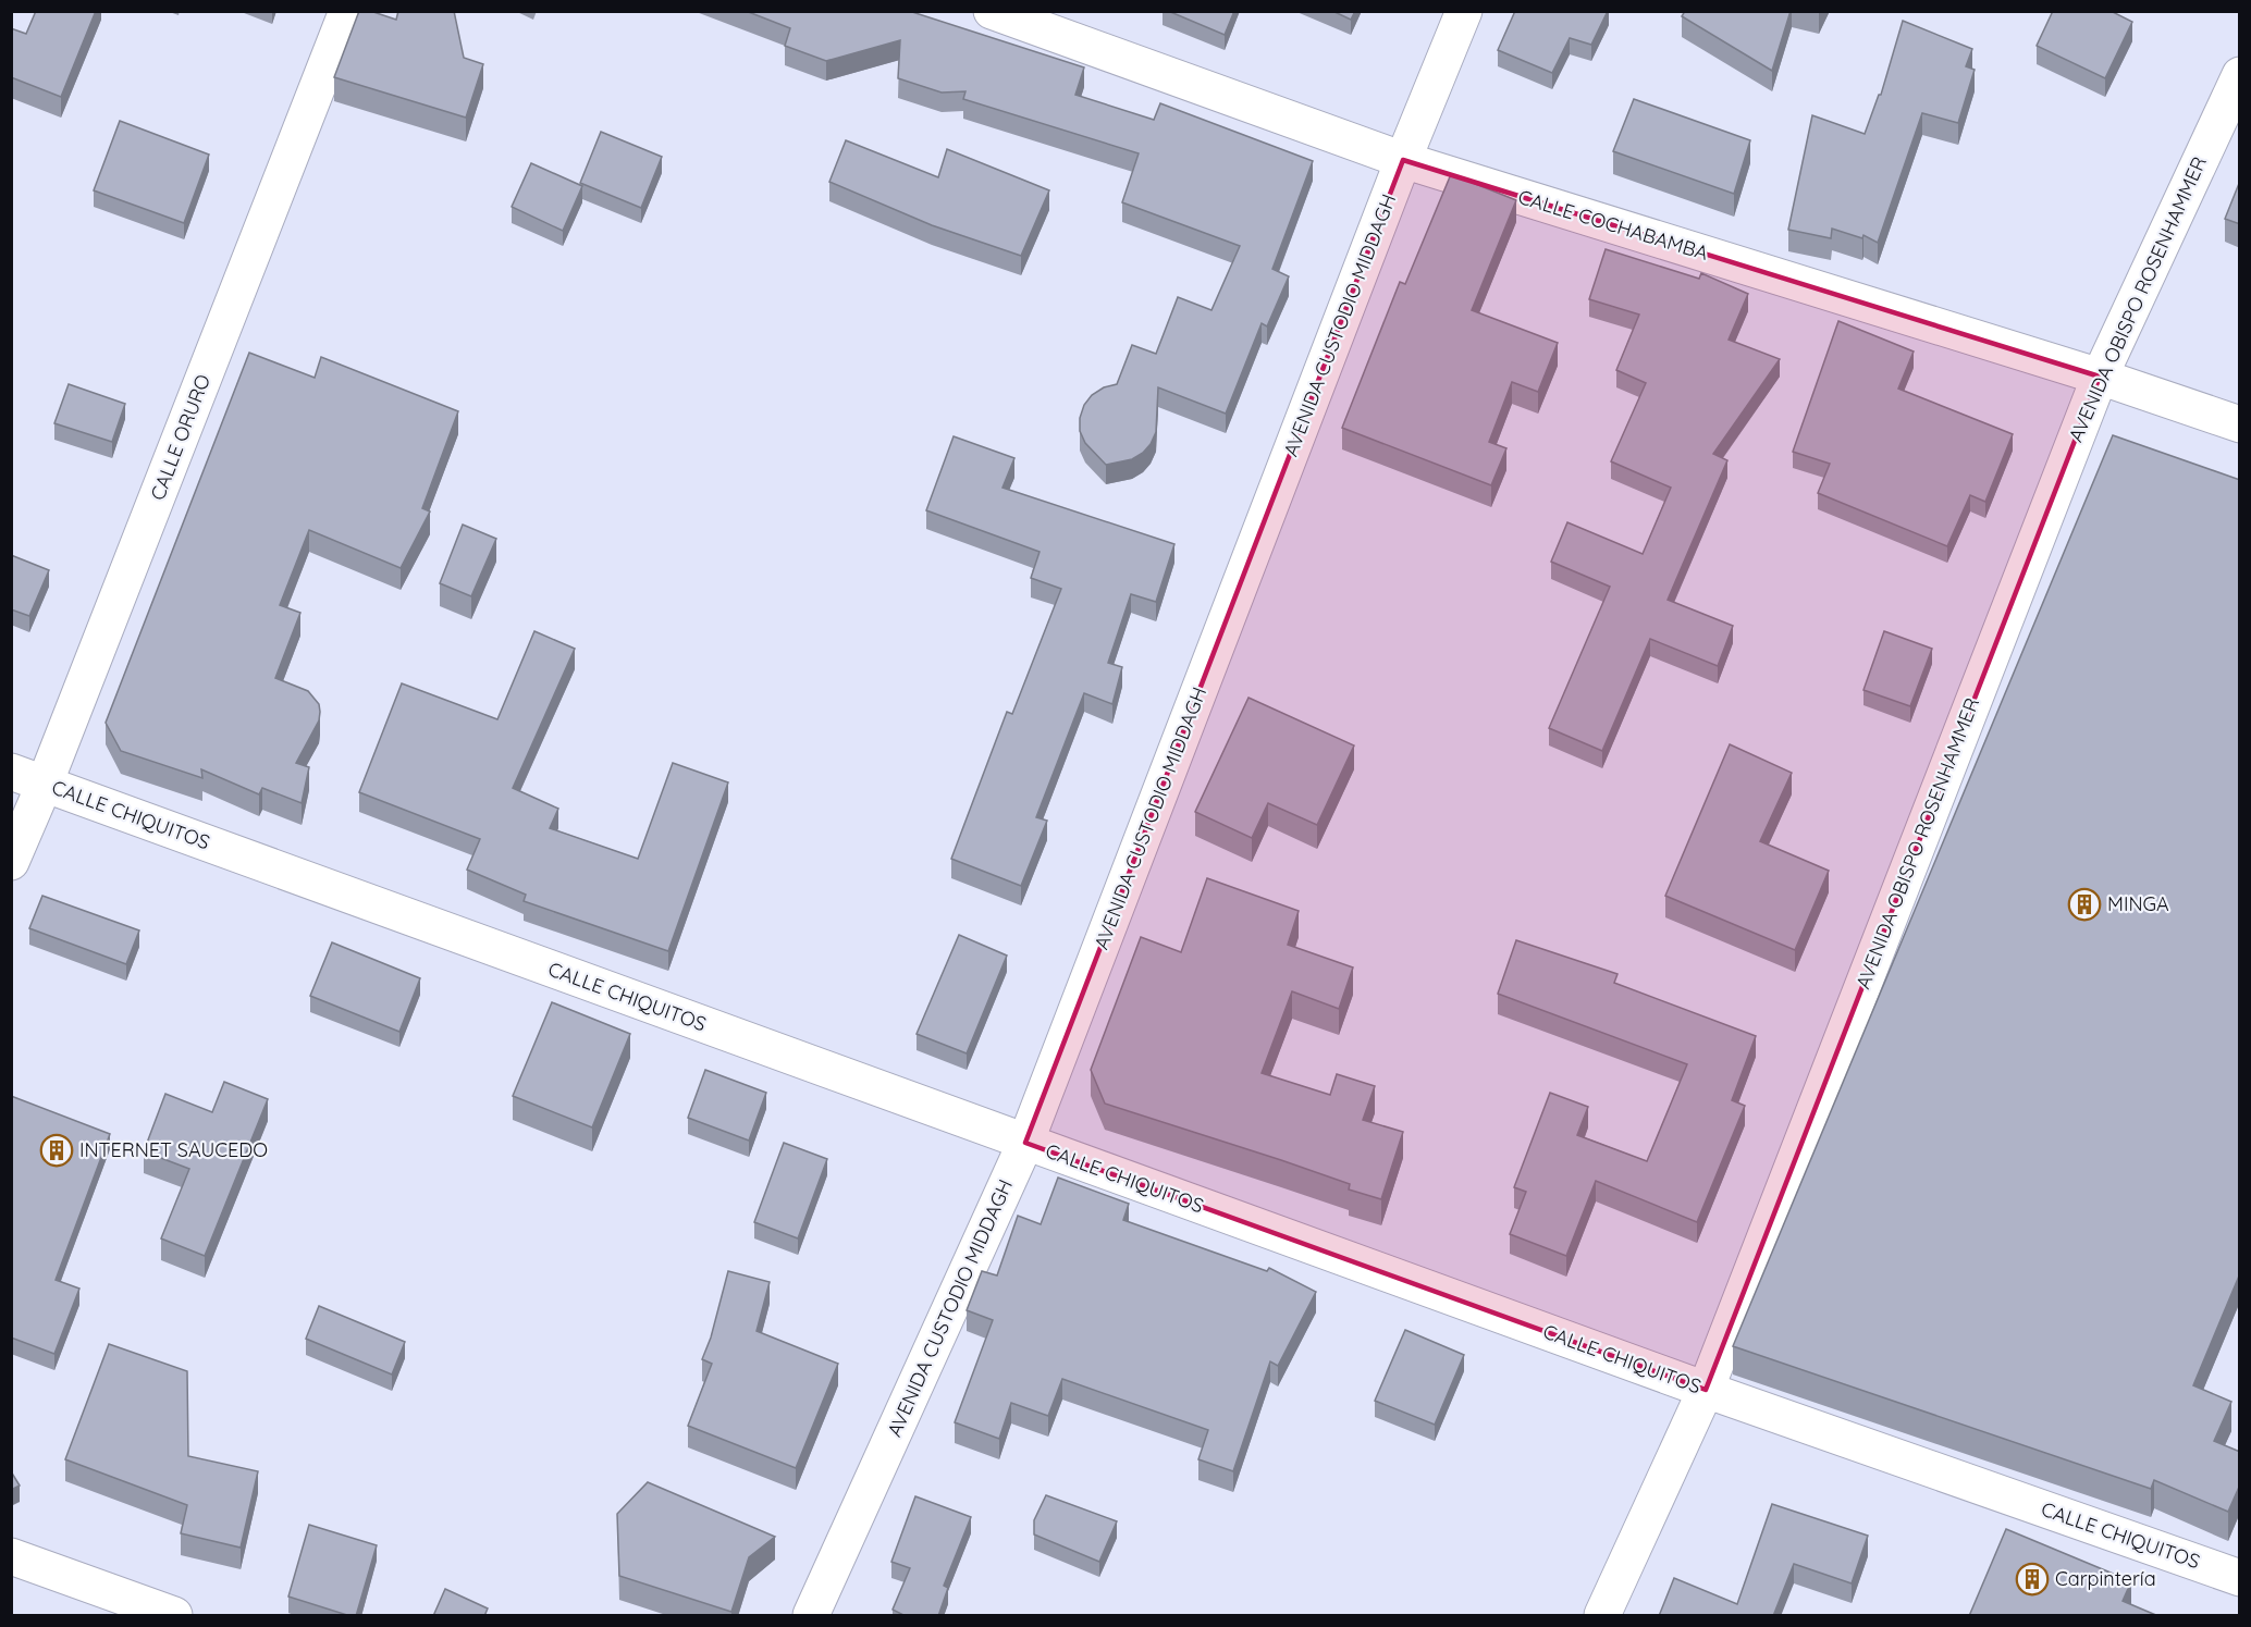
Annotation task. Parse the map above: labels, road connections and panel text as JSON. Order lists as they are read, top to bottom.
{
  "streets": {
    "street": [
      "CALLE COCHABAMBA",
      "AVENIDA OBISPO ROSENHAMMER",
      "AVENIDA CUSTODIO MIDDAGH",
      "CALLE ORURO",
      "CALLE CHIQUITOS"
    ]
  },
  "crossings": [
    ["CALLE COCHABAMBA", "AVENIDA OBISPO ROSENHAMMER"],
    ["CALLE COCHABAMBA", "AVENIDA CUSTODIO MIDDAGH"],
    ["AVENIDA OBISPO ROSENHAMMER", "CALLE CHIQUITOS"],
    ["AVENIDA CUSTODIO MIDDAGH", "CALLE CHIQUITOS"],
    ["CALLE ORURO", "CALLE CHIQUITOS"]
  ],
  "places": {
    "building": ["MINGA", "INTERNET SAUCEDO", "Carpintería"]
  }
}
